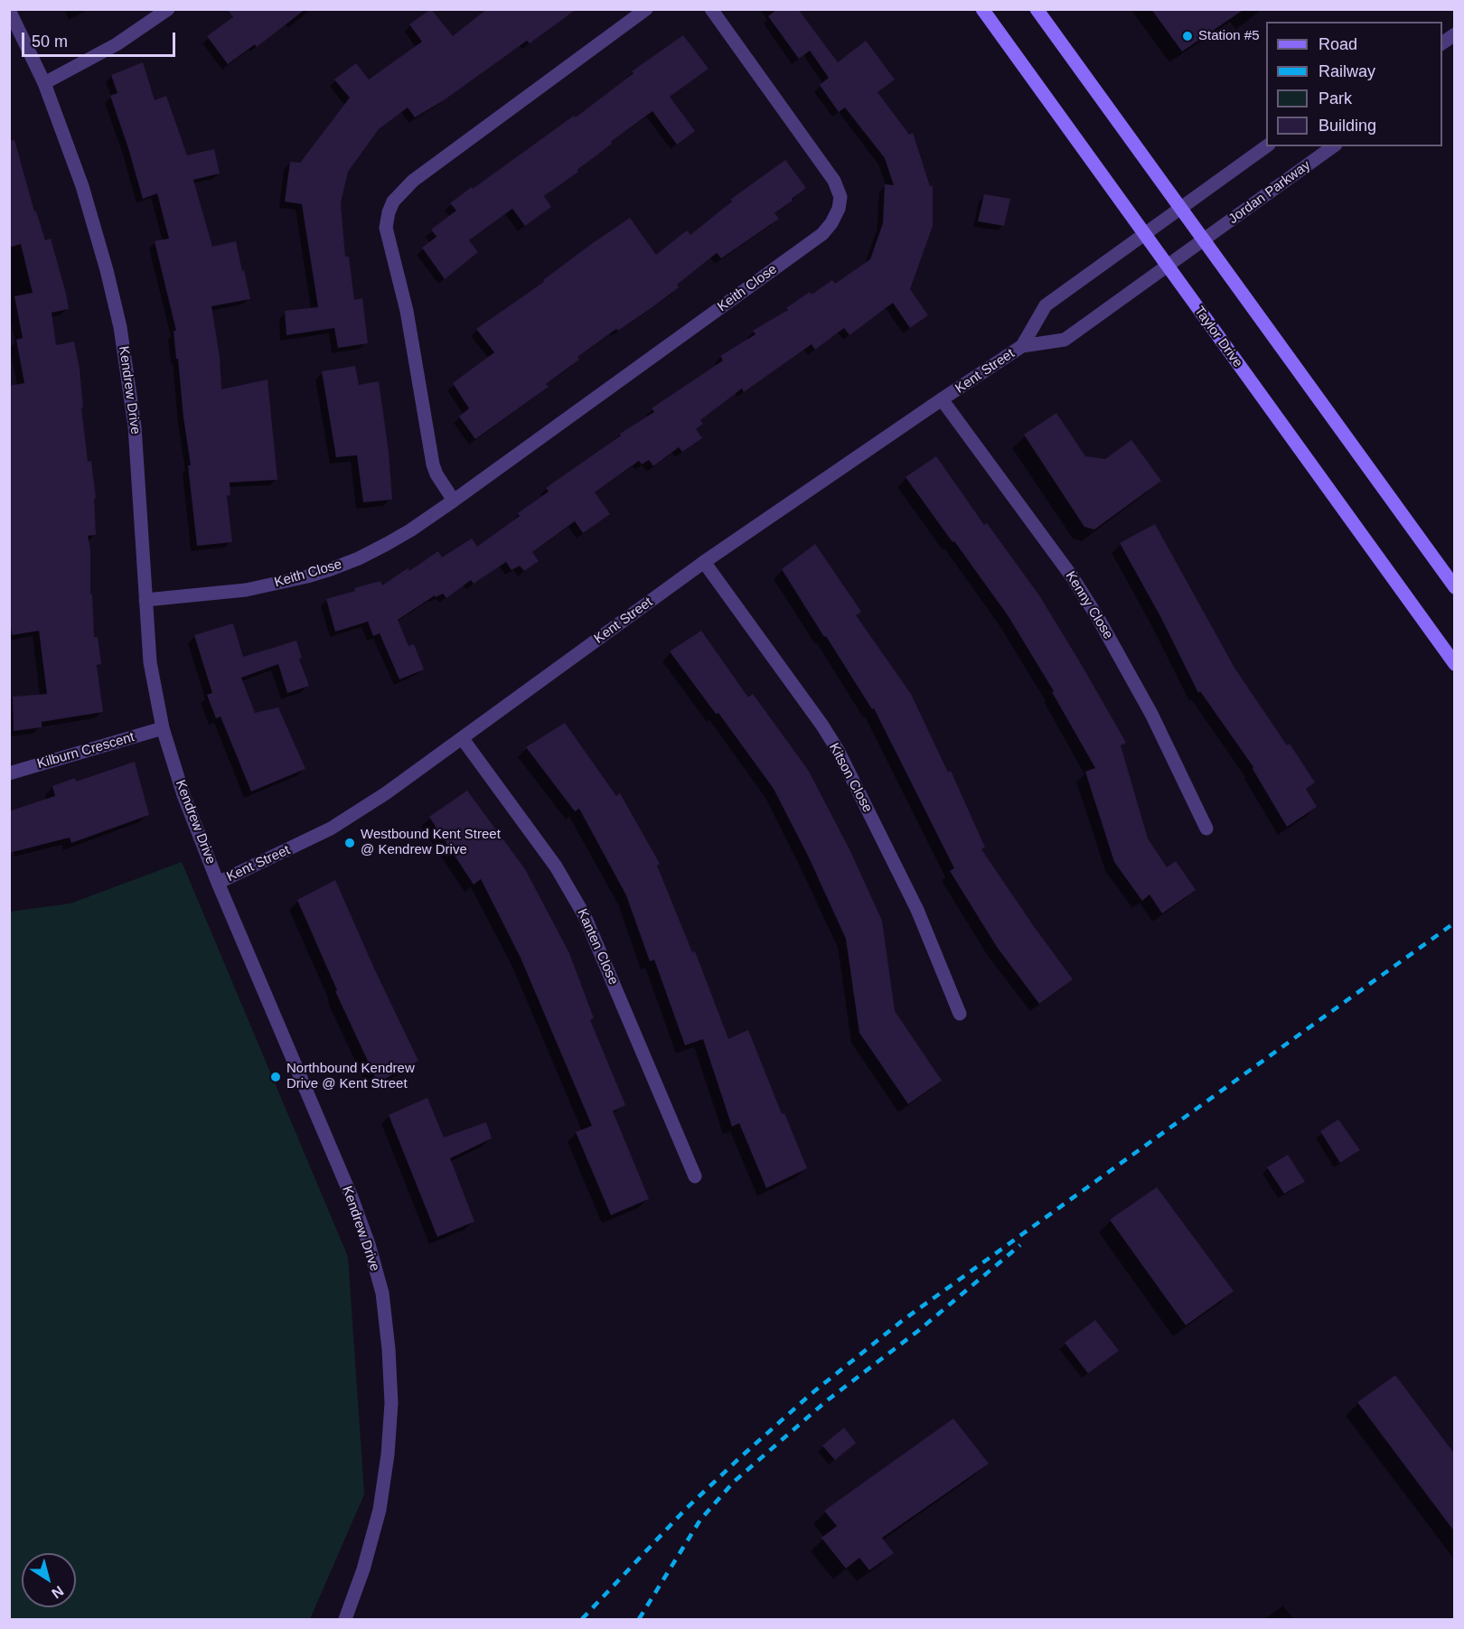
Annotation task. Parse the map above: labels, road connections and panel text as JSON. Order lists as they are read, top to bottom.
{
  "streets": {
    "main road": ["Taylor Drive"],
    "street": [
      "Jordan Parkway",
      "Keith Close",
      "Kent Street",
      "Kendrew Drive",
      "Kenny Close",
      "Kilburn Crescent",
      "Kitson Close",
      "Kanten Close"
    ]
  },
  "crossings": [
    ["Jordan Parkway", "Taylor Drive"],
    ["Jordan Parkway", "Kent Street"],
    ["Keith Close", "Kendrew Drive"],
    ["Taylor Drive", "Kent Street"],
    ["Kent Street", "Kendrew Drive"],
    ["Kent Street", "Kenny Close"],
    ["Kent Street", "Kitson Close"],
    ["Kent Street", "Kanten Close"],
    ["Kendrew Drive", "Kilburn Crescent"]
  ],
  "places": ["Station #5", "Westbound Kent Street @ Kendrew Drive", "Northbound Kendrew Drive @ Kent Street"],
  "legend": [
    "Road",
    "Railway",
    "Park",
    "Building"
  ],
  "scale_bar": "50 m",
  "north": "bottom right"
}
